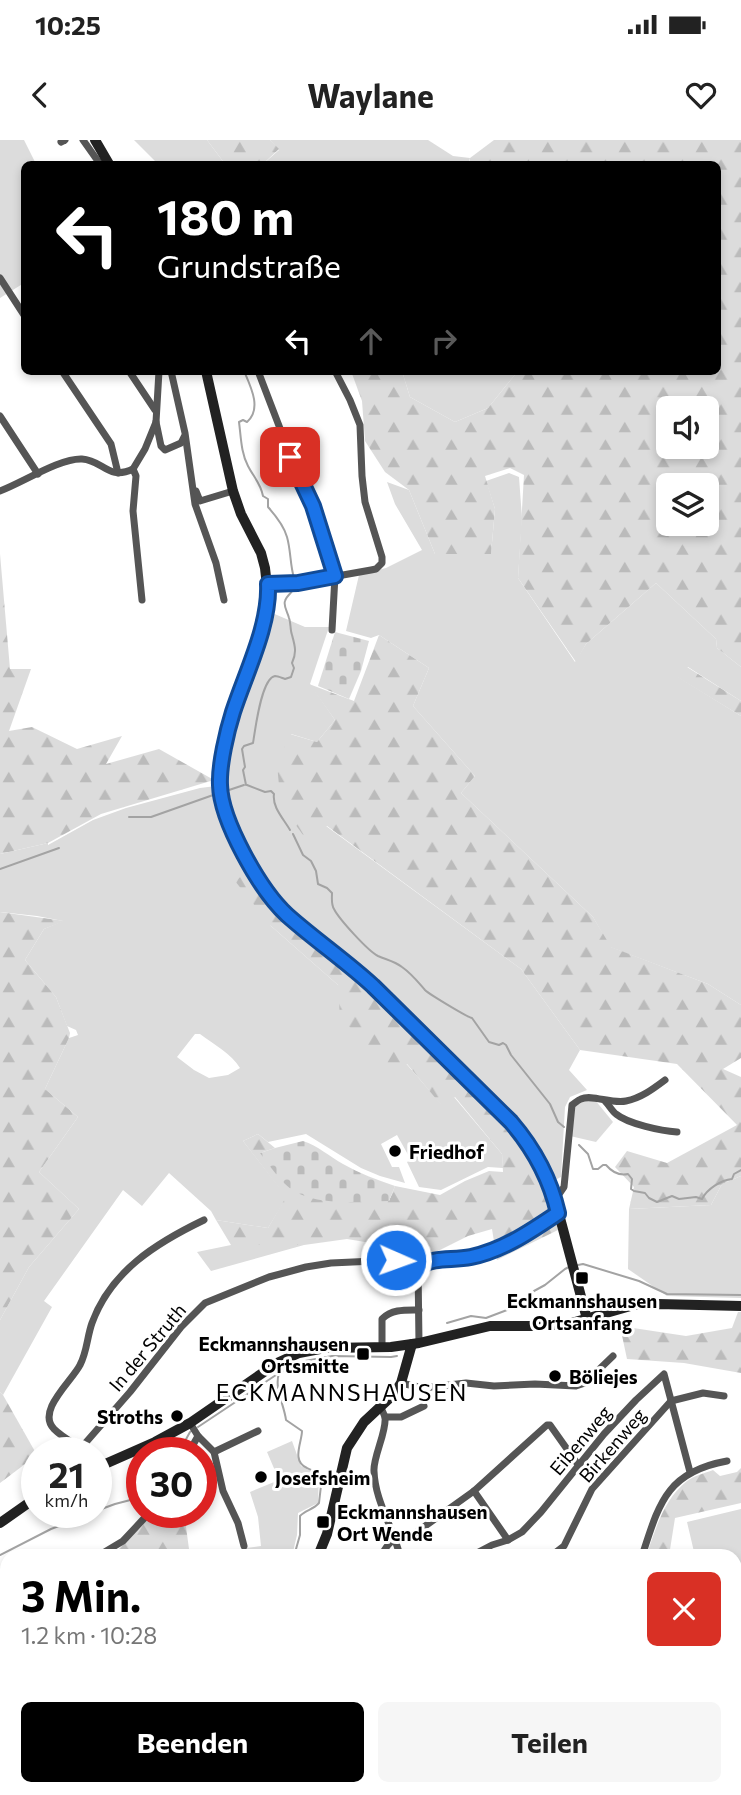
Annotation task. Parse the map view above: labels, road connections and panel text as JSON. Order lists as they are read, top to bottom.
{
  "streets": {
    "street": ["In der Struth", "Eibenweg", "Birkenweg"]
  },
  "crossings": [
    ["Eibenweg", "Birkenweg"]
  ],
  "districts": ["ECKMANNSHAUSEN"],
  "places": {
    "other": [
      "Friedhof",
      "Böliejes",
      "Stroths",
      "Josefsheim"
    ],
    "transit": ["Eckmannshausen Ortsanfang", "Eckmannshausen Ortsmitte", "Eckmannshausen Ort Wende"]
  },
  "page": {
    "status": "10:25",
    "header": "Waylane",
    "turn": ["180 m", "Grundstraße"],
    "speed": "21 km/h",
    "limit": "30",
    "heading": ["3 Min.", "1.2 km · 10:28"],
    "buttons": ["Beenden", "Teilen"]
  }
}
